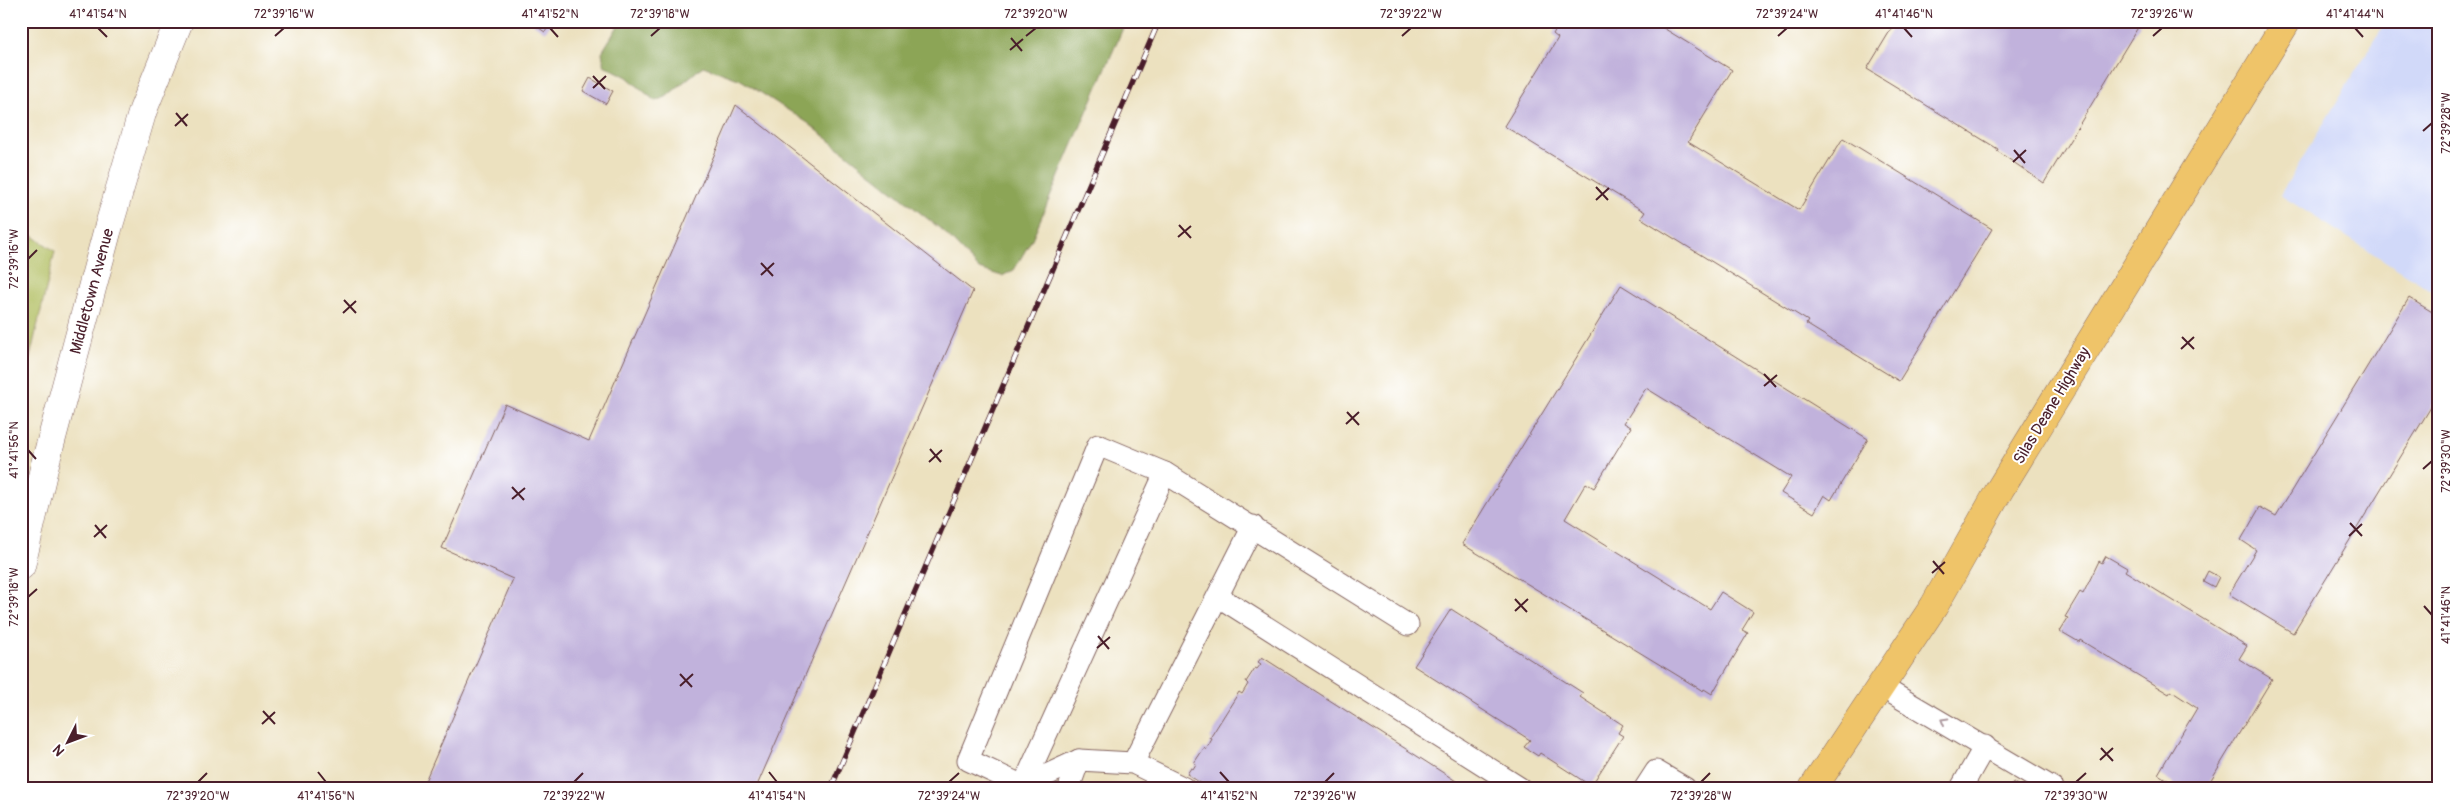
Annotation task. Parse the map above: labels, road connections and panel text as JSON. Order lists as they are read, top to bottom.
{
  "streets": {
    "main road": ["Silas Deane Highway"],
    "street": ["Middletown Avenue"]
  },
  "north": "bottom left",
  "coordinates": [
    "41°41'54\"N",
    "72°39'16\"W",
    "41°41'52\"N",
    "72°39'18\"W",
    "72°39'20\"W",
    "72°39'22\"W",
    "72°39'24\"W",
    "41°41'46\"N",
    "72°39'26\"W",
    "41°41'44\"N",
    "72°39'28\"W",
    "41°41'56\"N",
    "72°39'30\"W"
  ]
}
